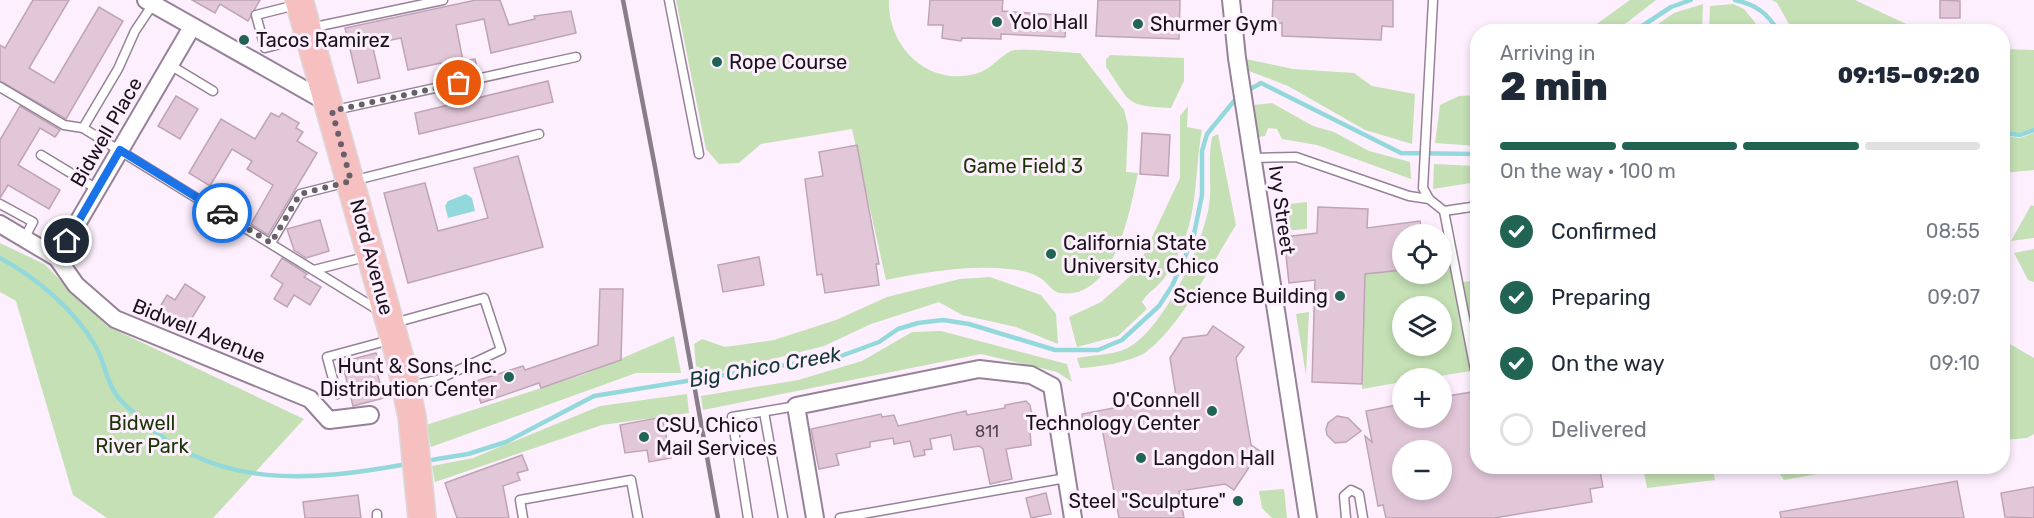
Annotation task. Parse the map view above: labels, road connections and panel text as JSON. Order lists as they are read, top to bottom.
{
  "streets": {
    "main road": ["Nord Avenue"],
    "street": ["Bidwell Place", "Ivy Street", "Bidwell Avenue"]
  },
  "crossings": [
    ["Bidwell Place", "Bidwell Avenue"]
  ],
  "water": ["Big Chico Creek"],
  "parks": ["Game Field 3", "Bidwell River Park"],
  "places": [
    "Yolo Hall",
    "Shurmer Gym",
    "Tacos Ramirez",
    "Rope Course",
    "California State University, Chico",
    "Science Building",
    "Hunt & Sons, Inc. Distribution Center",
    "O'Connell Technology Center",
    "CSU, Chico Mail Services",
    "Langdon Hall",
    "Steel \"Sculpture\""
  ],
  "house_numbers": ["811"],
  "page": {
    "heading": ["2 min", "Arriving in", "09:15–09:20"],
    "bar": "On the way · 100 m",
    "list": [
      ["Confirmed", "08:55"],
      ["Preparing", "09:07"],
      ["On the way", "09:10"],
      "Delivered"
    ],
    "map_buttons": ["+", "−"]
  }
}
